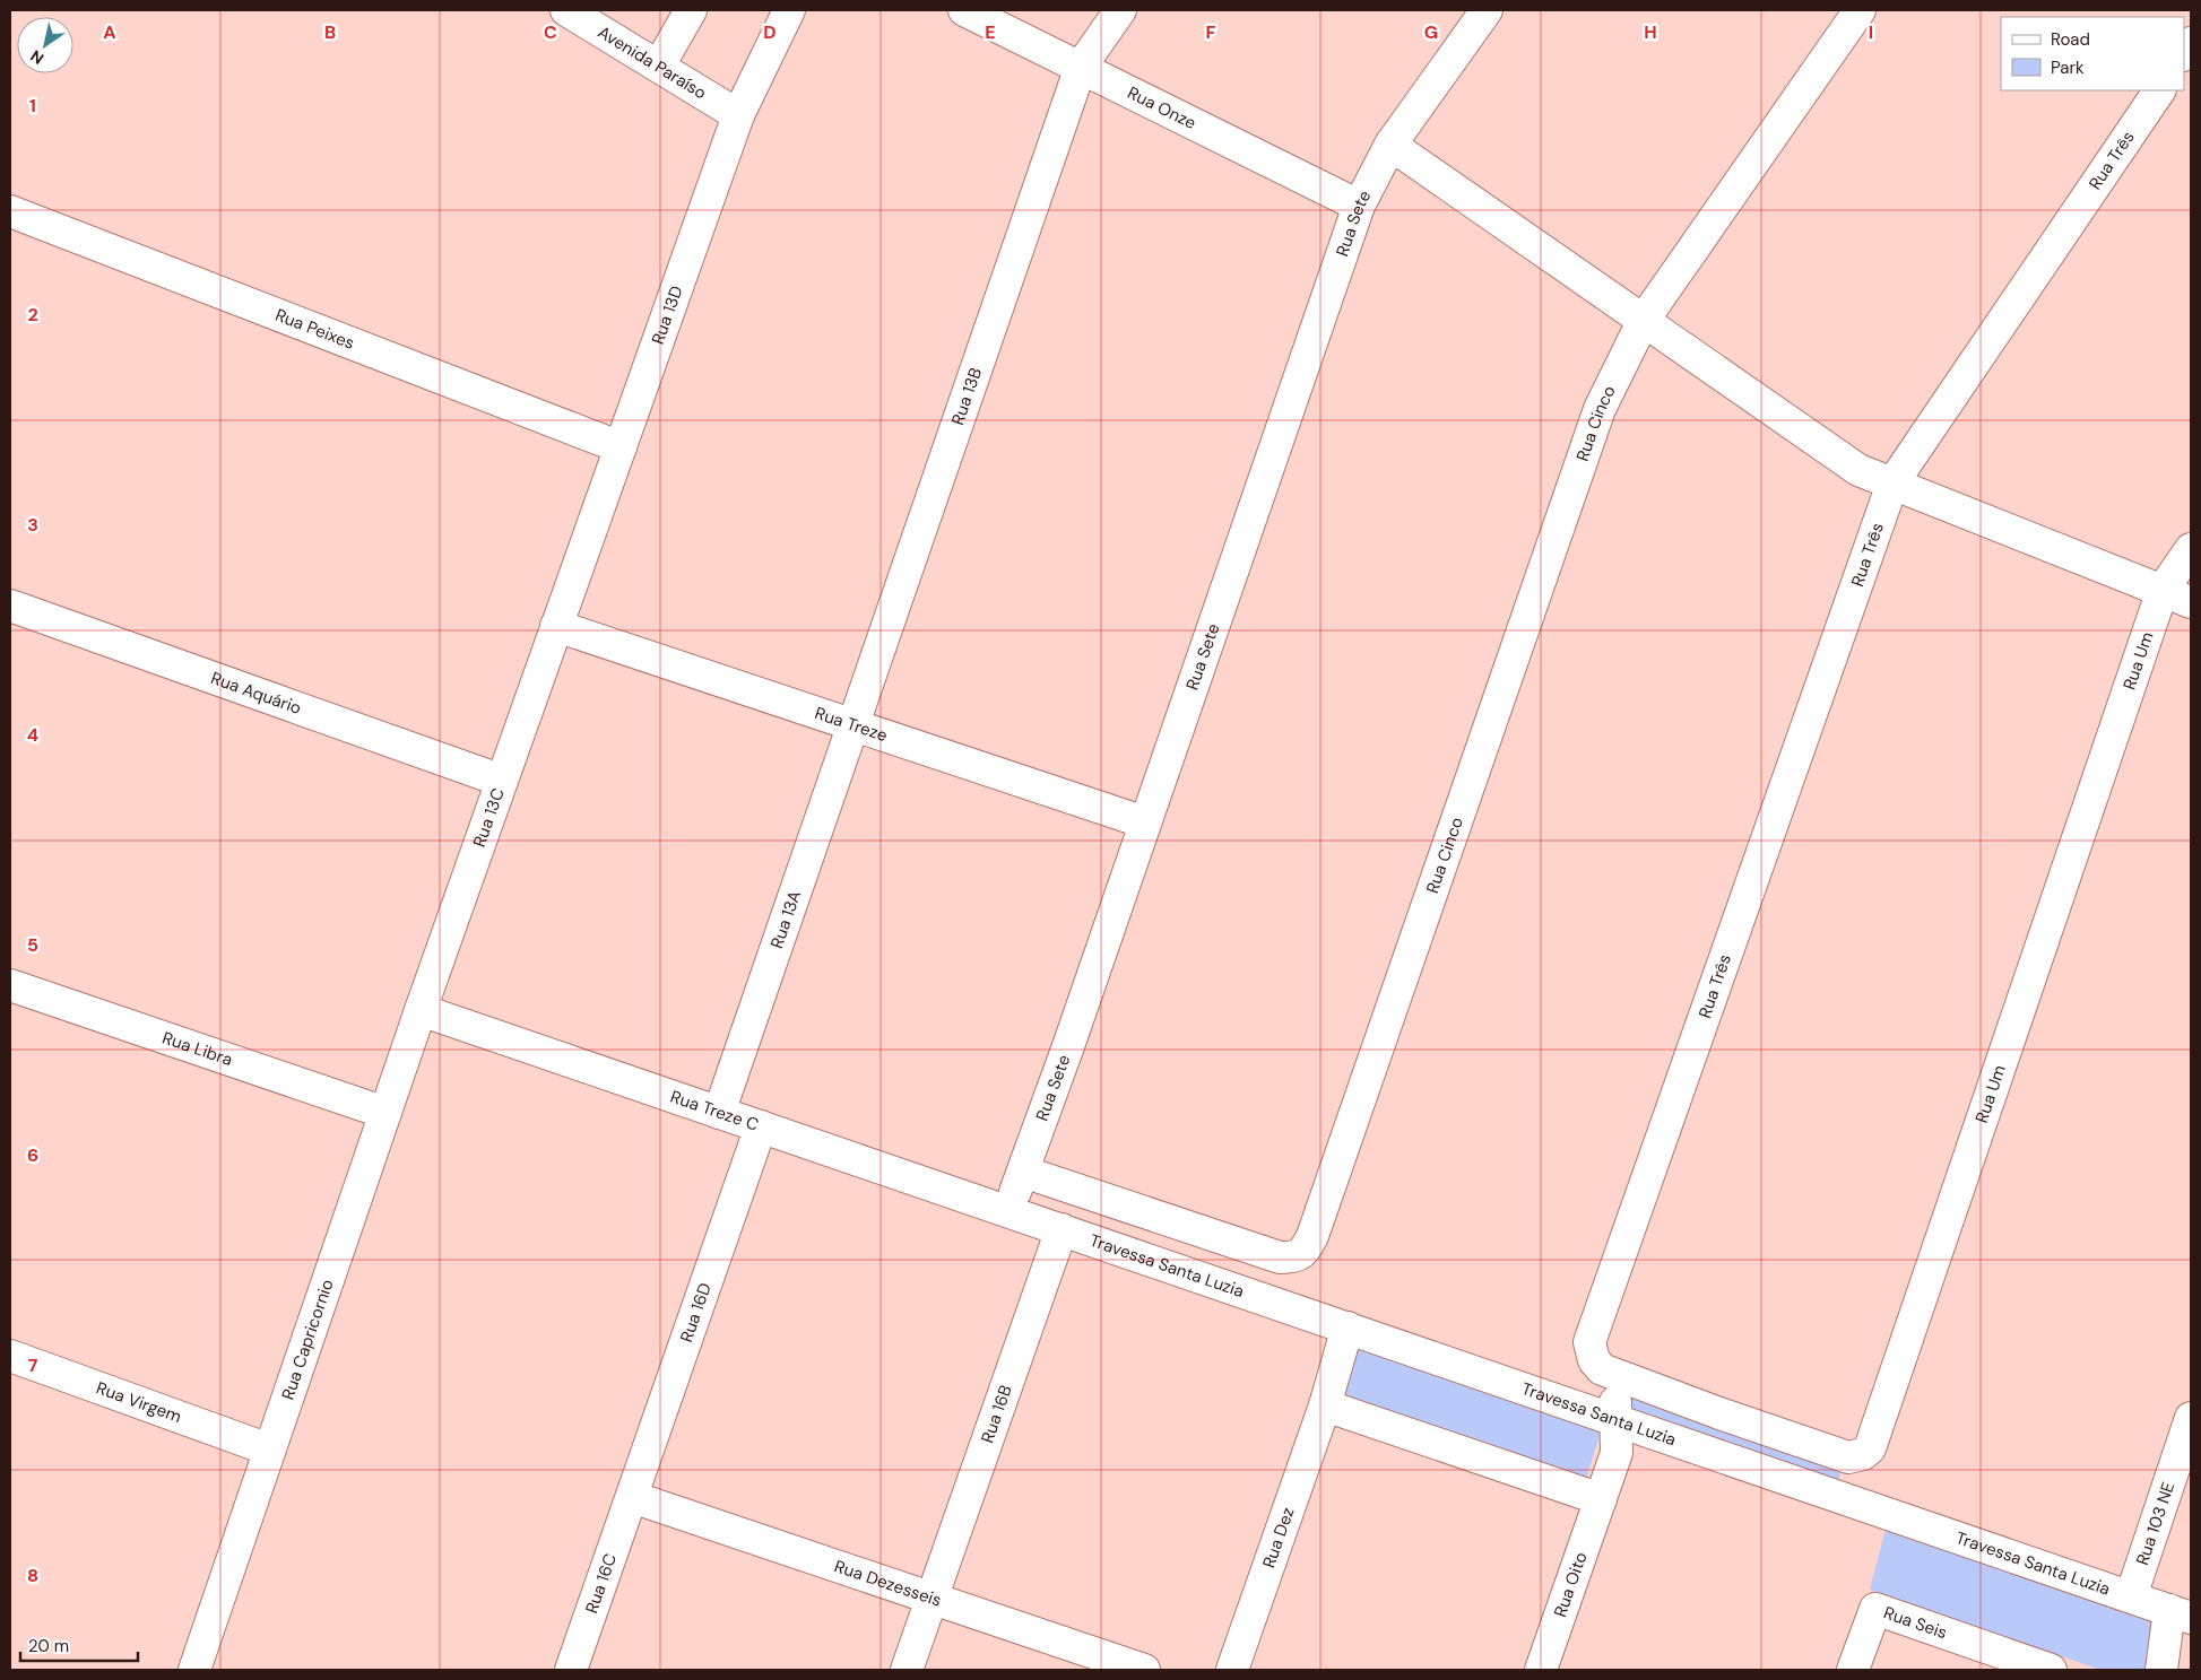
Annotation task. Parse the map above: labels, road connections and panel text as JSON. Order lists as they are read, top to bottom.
{
  "streets": {
    "street": [
      "Avenida Paraíso",
      "Rua Onze",
      "Rua Três",
      "Rua Sete",
      "Rua 13D",
      "Rua Peixes",
      "Rua 13B",
      "Rua Cinco",
      "Rua Um",
      "Rua Aquário",
      "Rua Treze",
      "Rua 13C",
      "Rua 13A",
      "Rua Libra",
      "Rua Treze C",
      "Travessa Santa Luzia",
      "Rua 16D",
      "Rua Capricornio",
      "Rua Virgem",
      "Rua 16B",
      "Rua 103 NE",
      "Rua Dez",
      "Rua 16C",
      "Rua Dezesseis",
      "Rua Oito",
      "Rua Seis"
    ]
  },
  "crossings": [
    ["Avenida Paraíso", "Rua 13D"],
    ["Rua Onze", "Rua Sete"],
    ["Rua Onze", "Rua 13B"],
    ["Rua Três", "Rua Um"],
    ["Rua Três", "Rua Oito"],
    ["Rua Sete", "Rua Cinco"],
    ["Rua Sete", "Rua Treze"],
    ["Rua Sete", "Rua Treze C"],
    ["Rua Sete", "Travessa Santa Luzia"],
    ["Rua 13D", "Rua Peixes"],
    ["Rua 13D", "Rua Treze"],
    ["Rua 13D", "Rua 13C"],
    ["Rua 13B", "Rua Treze"],
    ["Rua 13B", "Rua 13A"],
    ["Rua Aquário", "Rua 13C"],
    ["Rua Treze", "Rua 13C"],
    ["Rua Treze", "Rua 13A"],
    ["Rua 13C", "Rua Treze C"],
    ["Rua 13C", "Rua Capricornio"],
    ["Rua 13A", "Rua Treze C"],
    ["Rua Libra", "Rua Capricornio"],
    ["Rua Treze C", "Travessa Santa Luzia"],
    ["Rua Treze C", "Rua 16D"],
    ["Rua Treze C", "Rua Capricornio"],
    ["Travessa Santa Luzia", "Rua 16B"],
    ["Travessa Santa Luzia", "Rua 103 NE"],
    ["Travessa Santa Luzia", "Rua Dez"],
    ["Travessa Santa Luzia", "Rua Oito"],
    ["Rua 16D", "Rua 16C"],
    ["Rua 16D", "Rua Dezesseis"],
    ["Rua Capricornio", "Rua Virgem"],
    ["Rua 16B", "Rua Dezesseis"],
    ["Rua 16C", "Rua Dezesseis"]
  ],
  "legend": ["Road", "Park"],
  "scale_bar": "20 m",
  "north": "bottom left",
  "grid": {
    "columns": [
      "A",
      "B",
      "C",
      "D",
      "E",
      "F",
      "G",
      "H",
      "I"
    ],
    "rows": [
      "1",
      "2",
      "3",
      "4",
      "5",
      "6",
      "7",
      "8"
    ]
  }
}
